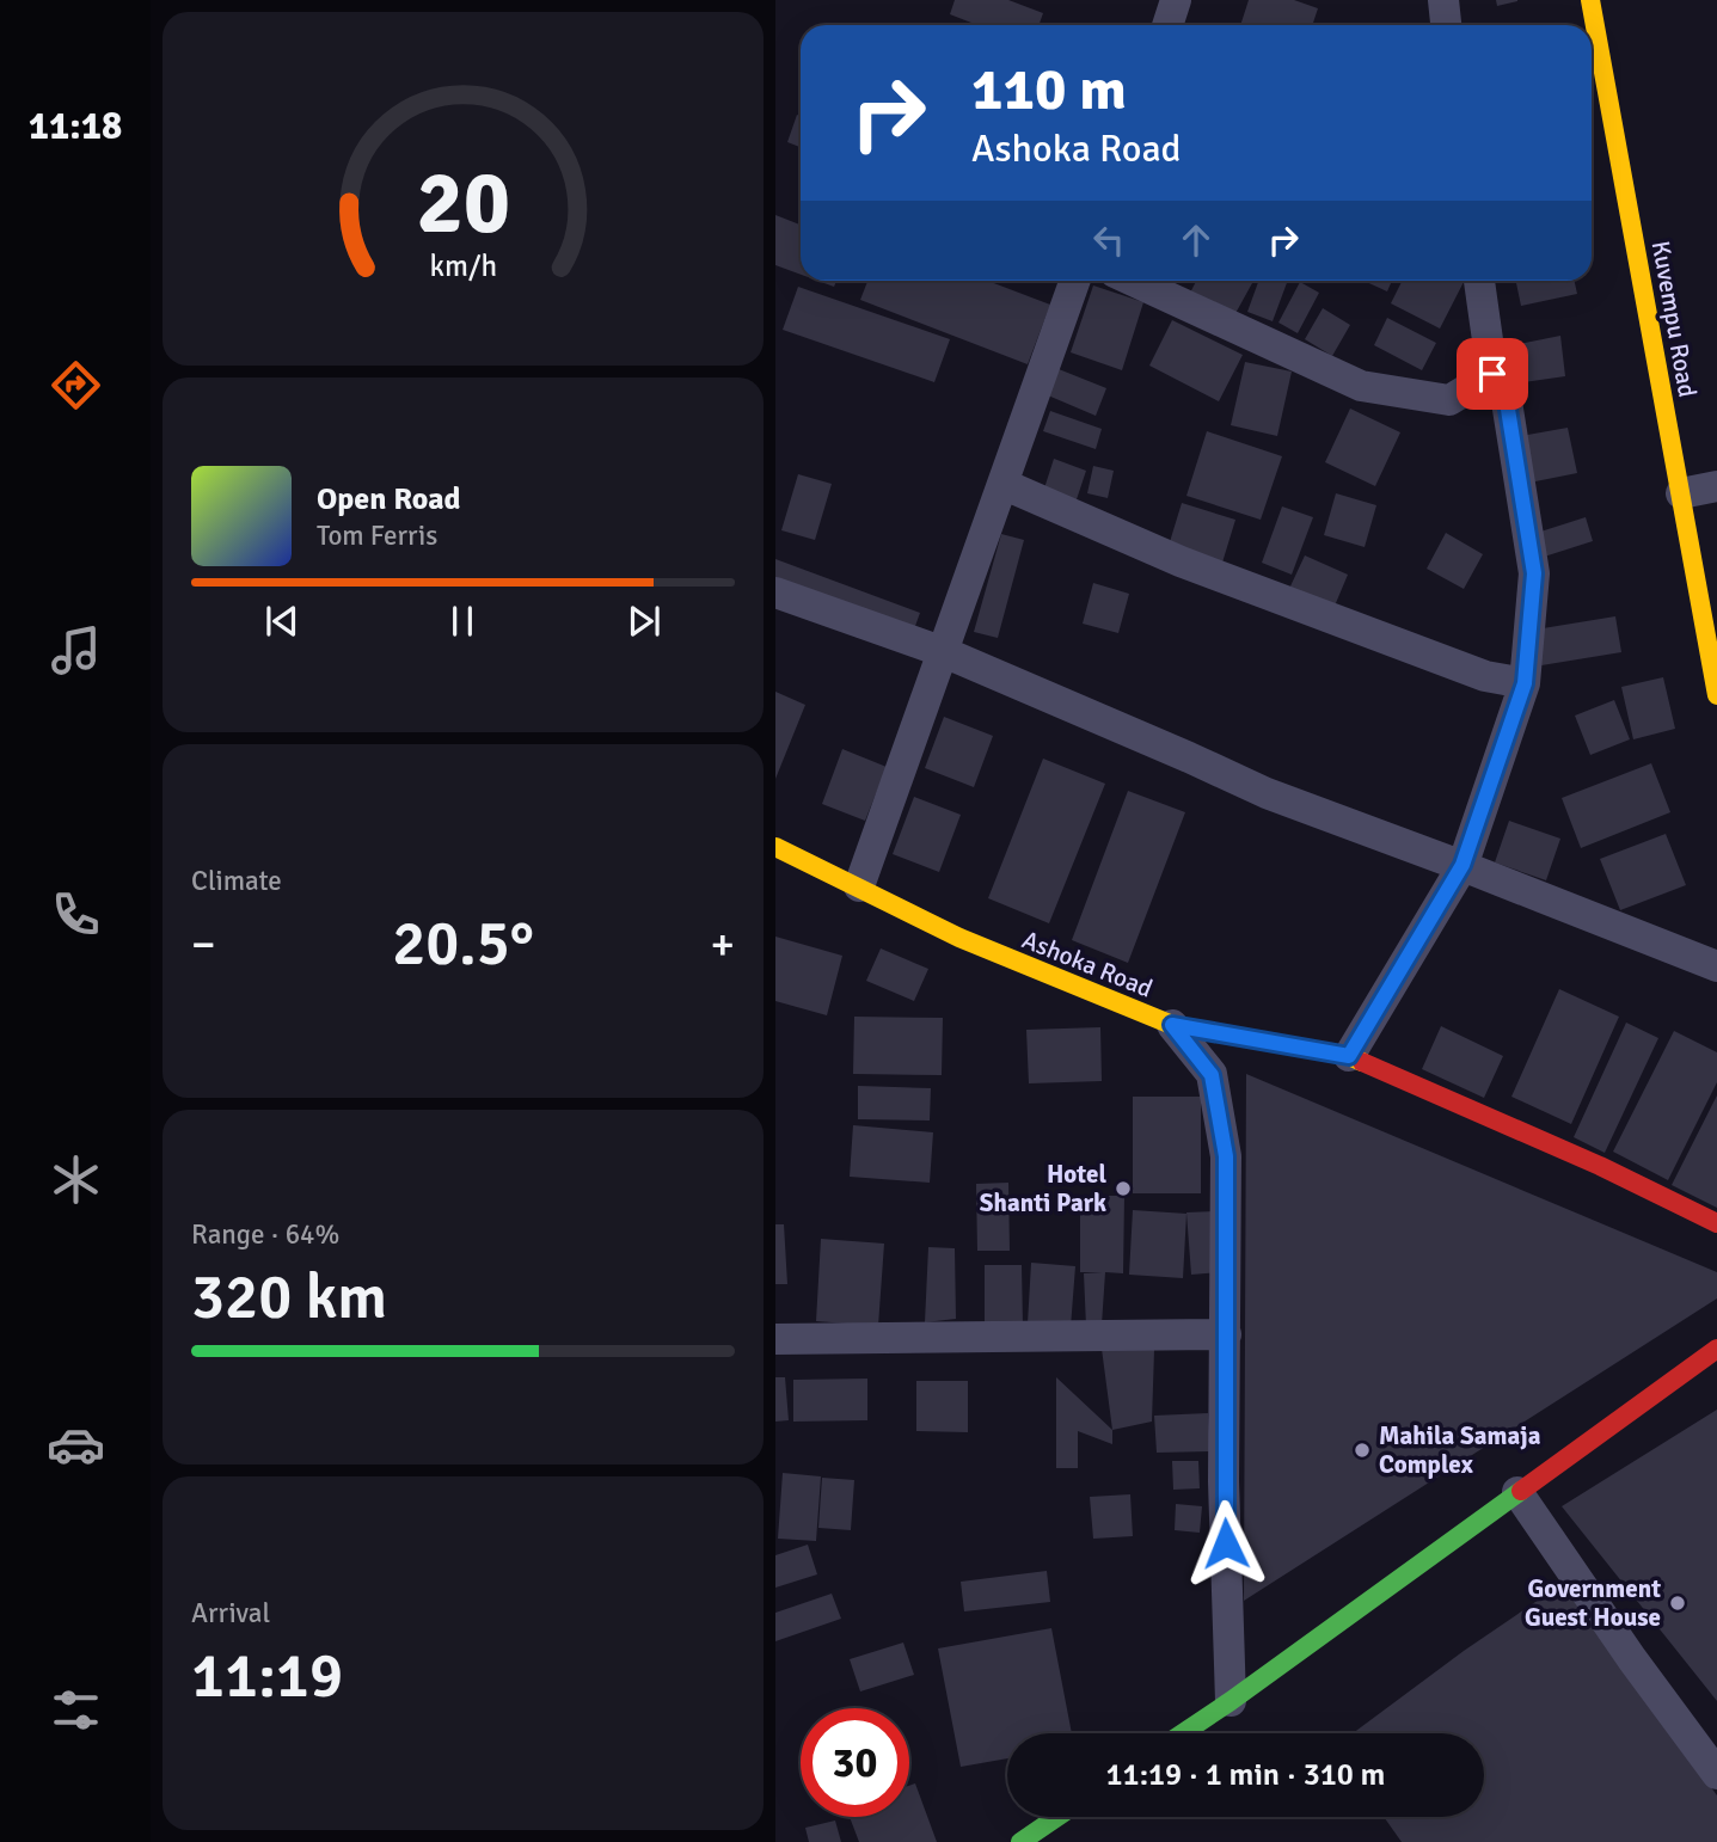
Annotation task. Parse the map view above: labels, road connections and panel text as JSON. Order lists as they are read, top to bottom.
{
  "streets": {
    "main road": ["Kuvempu Road", "Ashoka Road"]
  },
  "places": ["Hotel Shanti Park", "Mahila Samaja Complex", "Government Guest House"],
  "page": {
    "tabs": "11:18",
    "turn": ["110 m", "Ashoka Road"],
    "song": ["Open Road", "Tom Ferris"],
    "tile": [
      "Climate",
      ["Range · 64%", "320 km"],
      ["Arrival", "11:19"]
    ],
    "heat": ["−", "20.5°", "+"],
    "limit": "30",
    "trip": "11:19 · 1 min · 310 m",
    "gauge": ["20", "km/h"]
  }
}
